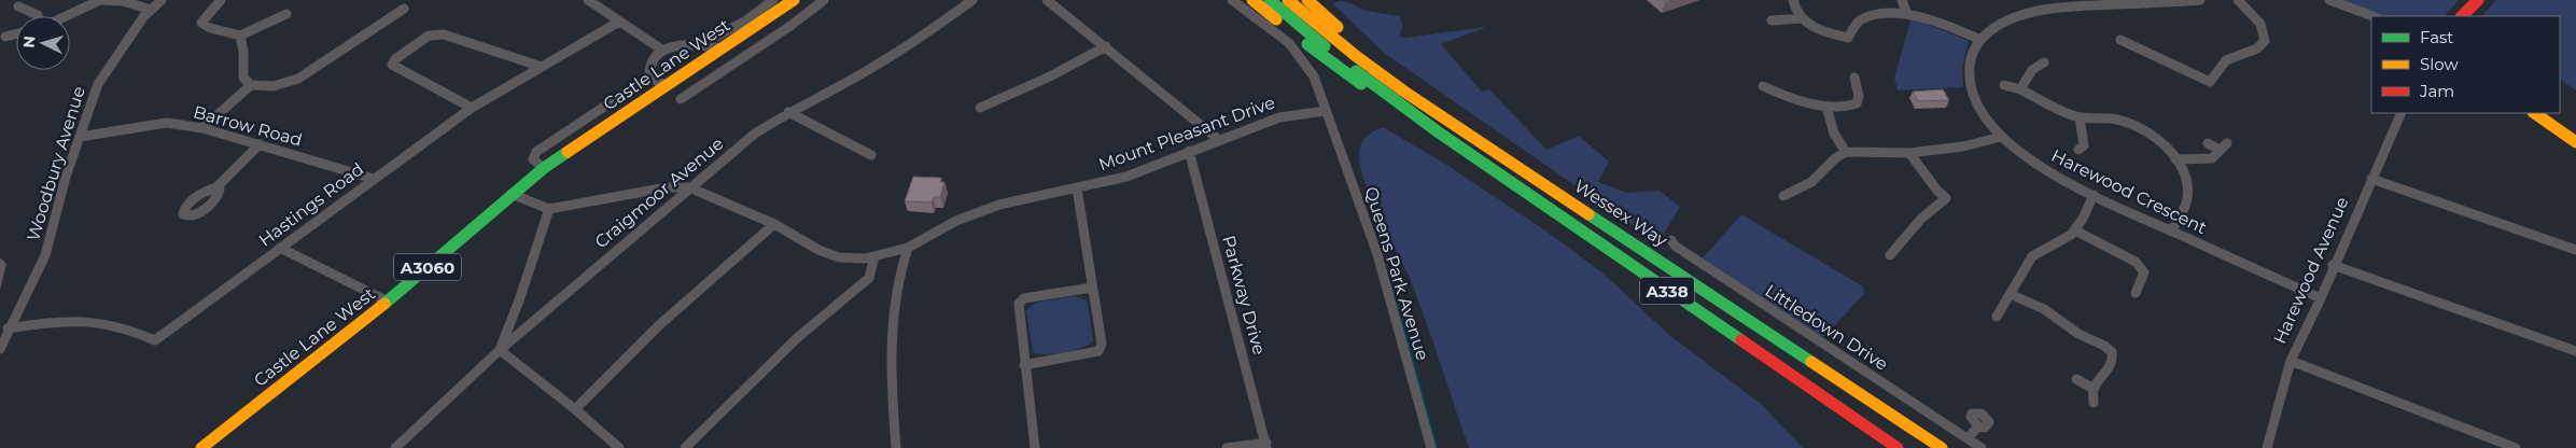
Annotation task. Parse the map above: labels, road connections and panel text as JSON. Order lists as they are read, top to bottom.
{
  "streets": {
    "main road": [
      "Castle Lane West",
      "Wessex Way",
      "A3060",
      "A338"
    ],
    "street": [
      "Barrow Road",
      "Mount Pleasant Drive",
      "Woodbury Avenue",
      "Harewood Crescent",
      "Craigmoor Avenue",
      "Hastings Road",
      "Harewood Avenue",
      "Queens Park Avenue",
      "Parkway Drive",
      "Littledown Drive"
    ]
  },
  "crossings": [
    ["Barrow Road", "Woodbury Avenue"],
    ["Barrow Road", "Hastings Road"],
    ["Mount Pleasant Drive", "Craigmoor Avenue"],
    ["Mount Pleasant Drive", "Queens Park Avenue"],
    ["Mount Pleasant Drive", "Parkway Drive"],
    ["Woodbury Avenue", "Hastings Road"],
    ["Harewood Crescent", "Harewood Avenue"]
  ],
  "legend": ["Fast", "Slow", "Jam"],
  "north": "left"
}
